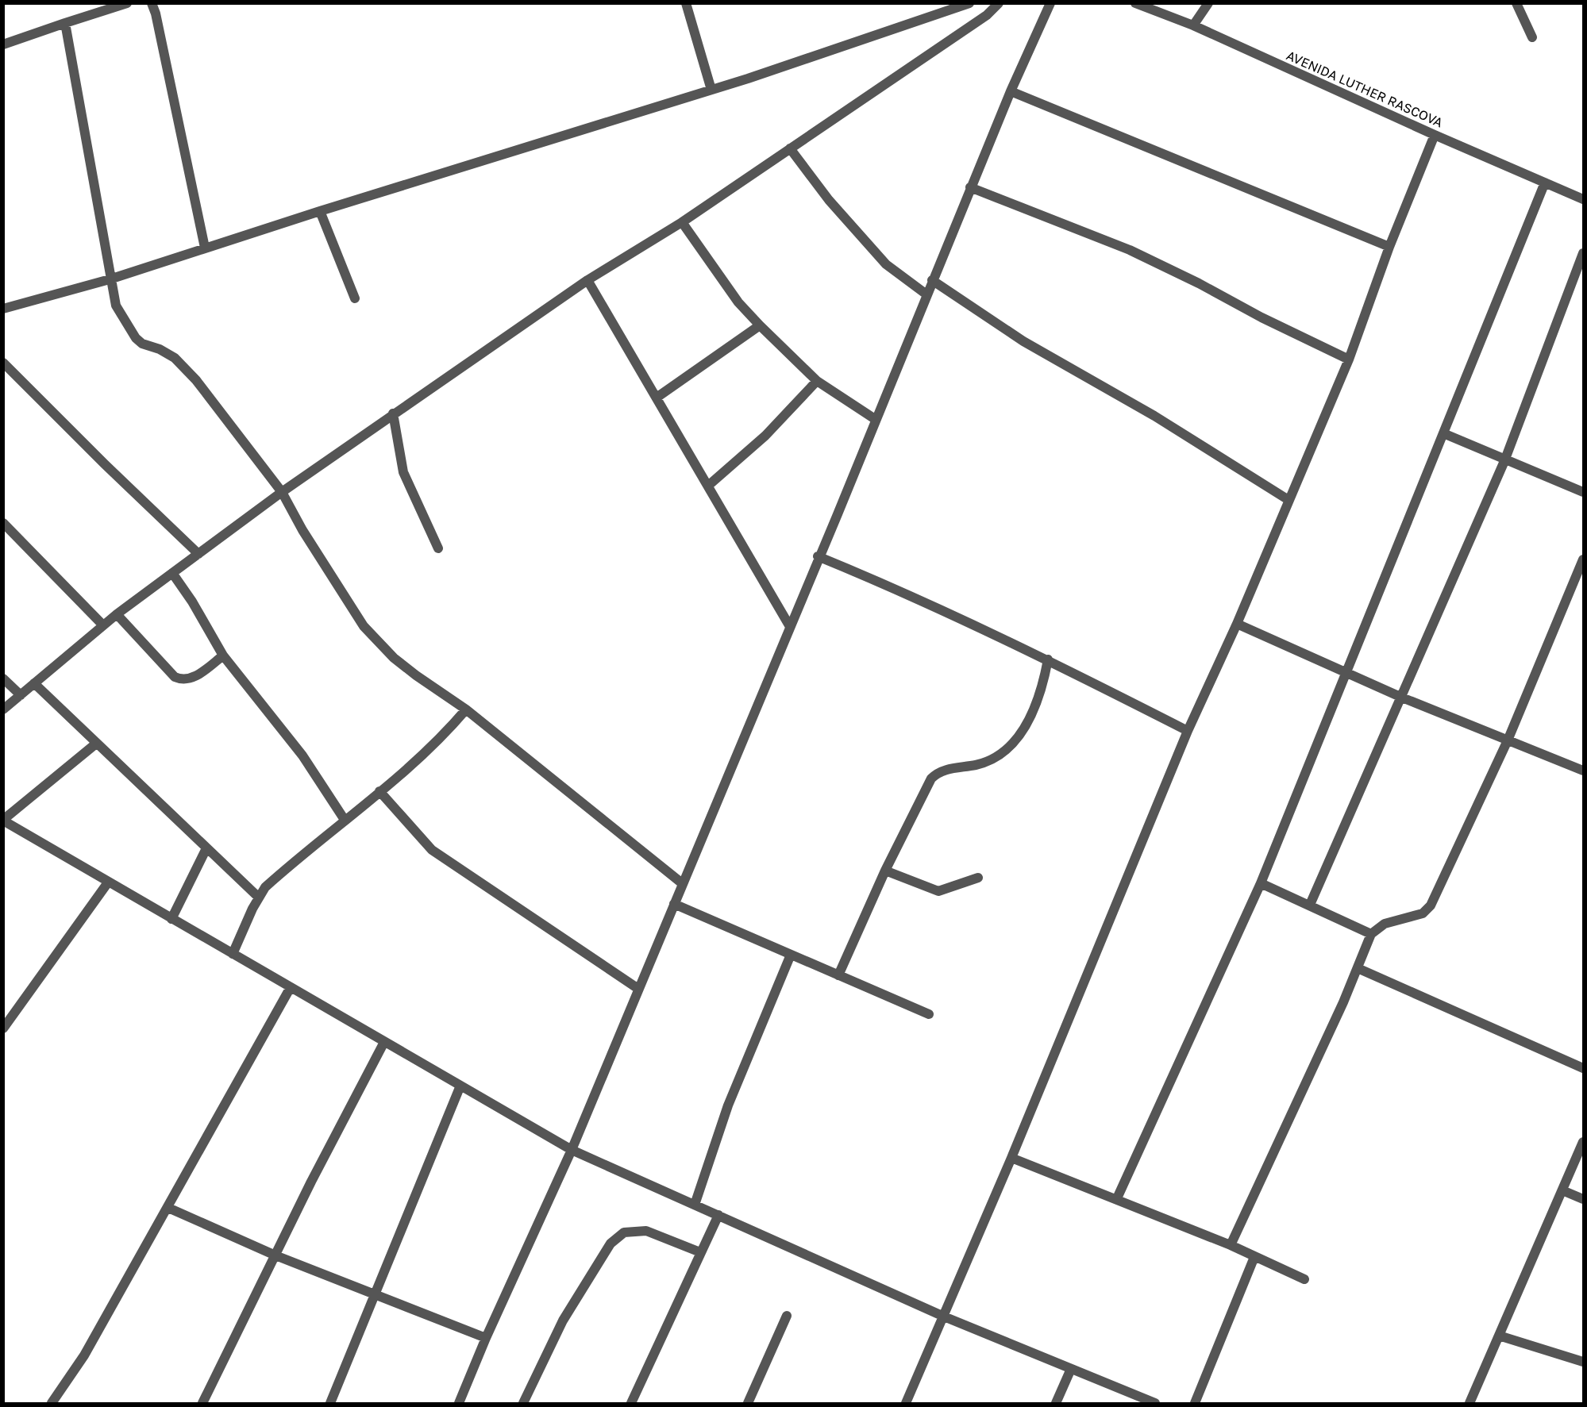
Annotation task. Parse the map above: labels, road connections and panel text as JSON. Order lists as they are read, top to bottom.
{
  "streets": {
    "street": ["AVENIDA LUTHER RASCOVA"]
  }
}
